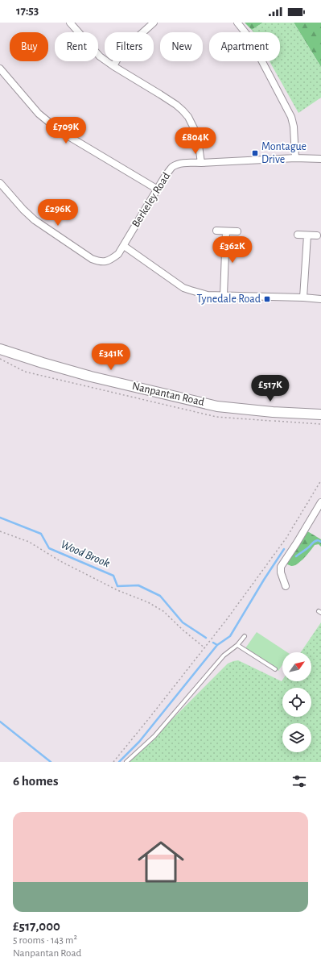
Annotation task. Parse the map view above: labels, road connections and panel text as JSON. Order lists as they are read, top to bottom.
{
  "streets": {
    "street": ["Berkeley Road", "Nanpantan Road"]
  },
  "water": ["Wood Brook"],
  "places": {
    "transit": ["Montague Drive", "Tynedale Road"]
  },
  "north": "top right",
  "page": {
    "status": "17:53",
    "chip": [
      "Buy",
      "Rent",
      "Filters",
      "New",
      "Apartment"
    ],
    "price": [
      "£709K",
      "£804K",
      "£296K",
      "£362K",
      "£341K",
      "£517K"
    ],
    "heading": "6 homes",
    "list": [
      {
        "name": "£517,000",
        "note": "5 rooms · 143 m² · Nanpantan Road"
      }
    ]
  }
}
